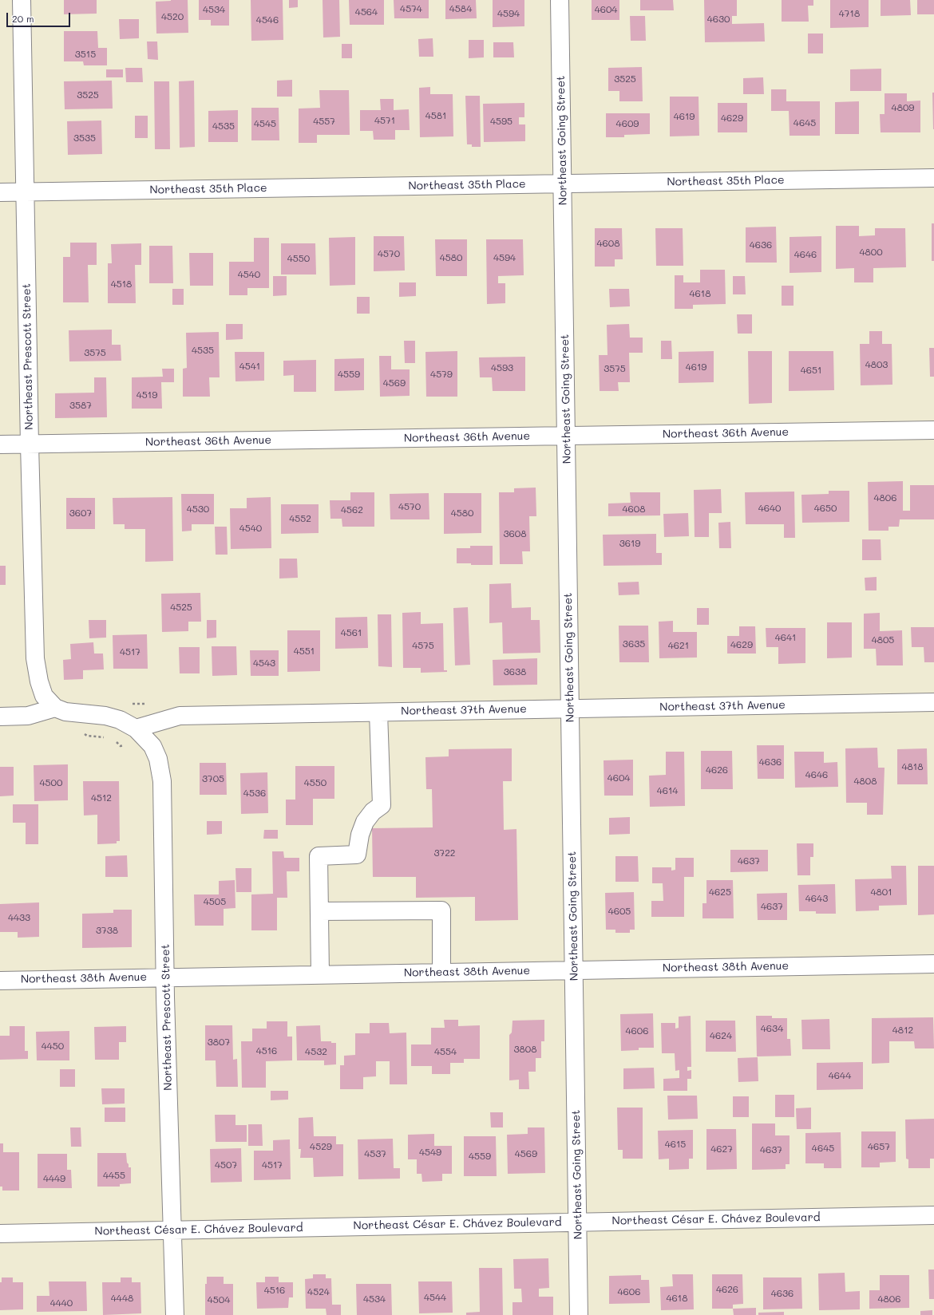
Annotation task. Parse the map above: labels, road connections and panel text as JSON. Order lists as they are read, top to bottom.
{
  "streets": {
    "street": [
      "Northeast Going Street",
      "Northeast 35th Place",
      "Northeast Prescott Street",
      "Northeast 36th Avenue",
      "Northeast 37th Avenue",
      "Northeast 38th Avenue",
      "Northeast César E. Chávez Boulevard"
    ]
  },
  "crossings": [
    ["Northeast Going Street", "Northeast 35th Place"],
    ["Northeast Going Street", "Northeast 36th Avenue"],
    ["Northeast Going Street", "Northeast 37th Avenue"],
    ["Northeast Going Street", "Northeast 38th Avenue"],
    ["Northeast Going Street", "Northeast César E. Chávez Boulevard"],
    ["Northeast 35th Place", "Northeast Prescott Street"],
    ["Northeast Prescott Street", "Northeast 36th Avenue"],
    ["Northeast Prescott Street", "Northeast 37th Avenue"],
    ["Northeast Prescott Street", "Northeast 38th Avenue"],
    ["Northeast Prescott Street", "Northeast César E. Chávez Boulevard"]
  ],
  "house_numbers": [
    "4574",
    "4584",
    "4534",
    "4604",
    "4564",
    "4594",
    "4718",
    "4520",
    "4630",
    "4546",
    "3515",
    "3525",
    "3525",
    "4809",
    "4581",
    "4619",
    "4629",
    "4571",
    "4557",
    "4595",
    "4645",
    "4545",
    "4609",
    "4535",
    "3535",
    "4608",
    "4636",
    "4800",
    "4570",
    "4646",
    "4580",
    "4594",
    "4550",
    "4540",
    "4518",
    "4618",
    "4535",
    "3575",
    "4803",
    "4541",
    "4619",
    "4593",
    "3575",
    "4651",
    "4559",
    "4579",
    "4569",
    "4519",
    "3587",
    "4806",
    "4570",
    "4640",
    "4650",
    "4530",
    "4608",
    "4562",
    "3607",
    "4580",
    "4552",
    "4540",
    "3608",
    "3619",
    "4525",
    "4561",
    "4641",
    "4805",
    "3635",
    "4629",
    "4575",
    "4621",
    "4551",
    "4517",
    "4543",
    "3638",
    "4636",
    "4818",
    "4626",
    "4646",
    "4604",
    "3705",
    "4808",
    "4500",
    "4550",
    "4614",
    "4536",
    "4512",
    "3722",
    "4637",
    "4625",
    "4801",
    "4643",
    "4505",
    "4637",
    "4605",
    "4433",
    "3738",
    "4634",
    "4812",
    "4606",
    "4624",
    "3807",
    "4450",
    "3808",
    "4516",
    "4532",
    "4554",
    "4644",
    "4615",
    "4529",
    "4657",
    "4645",
    "4627",
    "4637",
    "4549",
    "4537",
    "4569",
    "4559",
    "4507",
    "4517",
    "4455",
    "4449",
    "4626",
    "4516",
    "4524",
    "4606",
    "4636",
    "4544",
    "4448",
    "4618",
    "4534",
    "4806",
    "4504",
    "4440"
  ],
  "scale_bar": "20 m"
}
